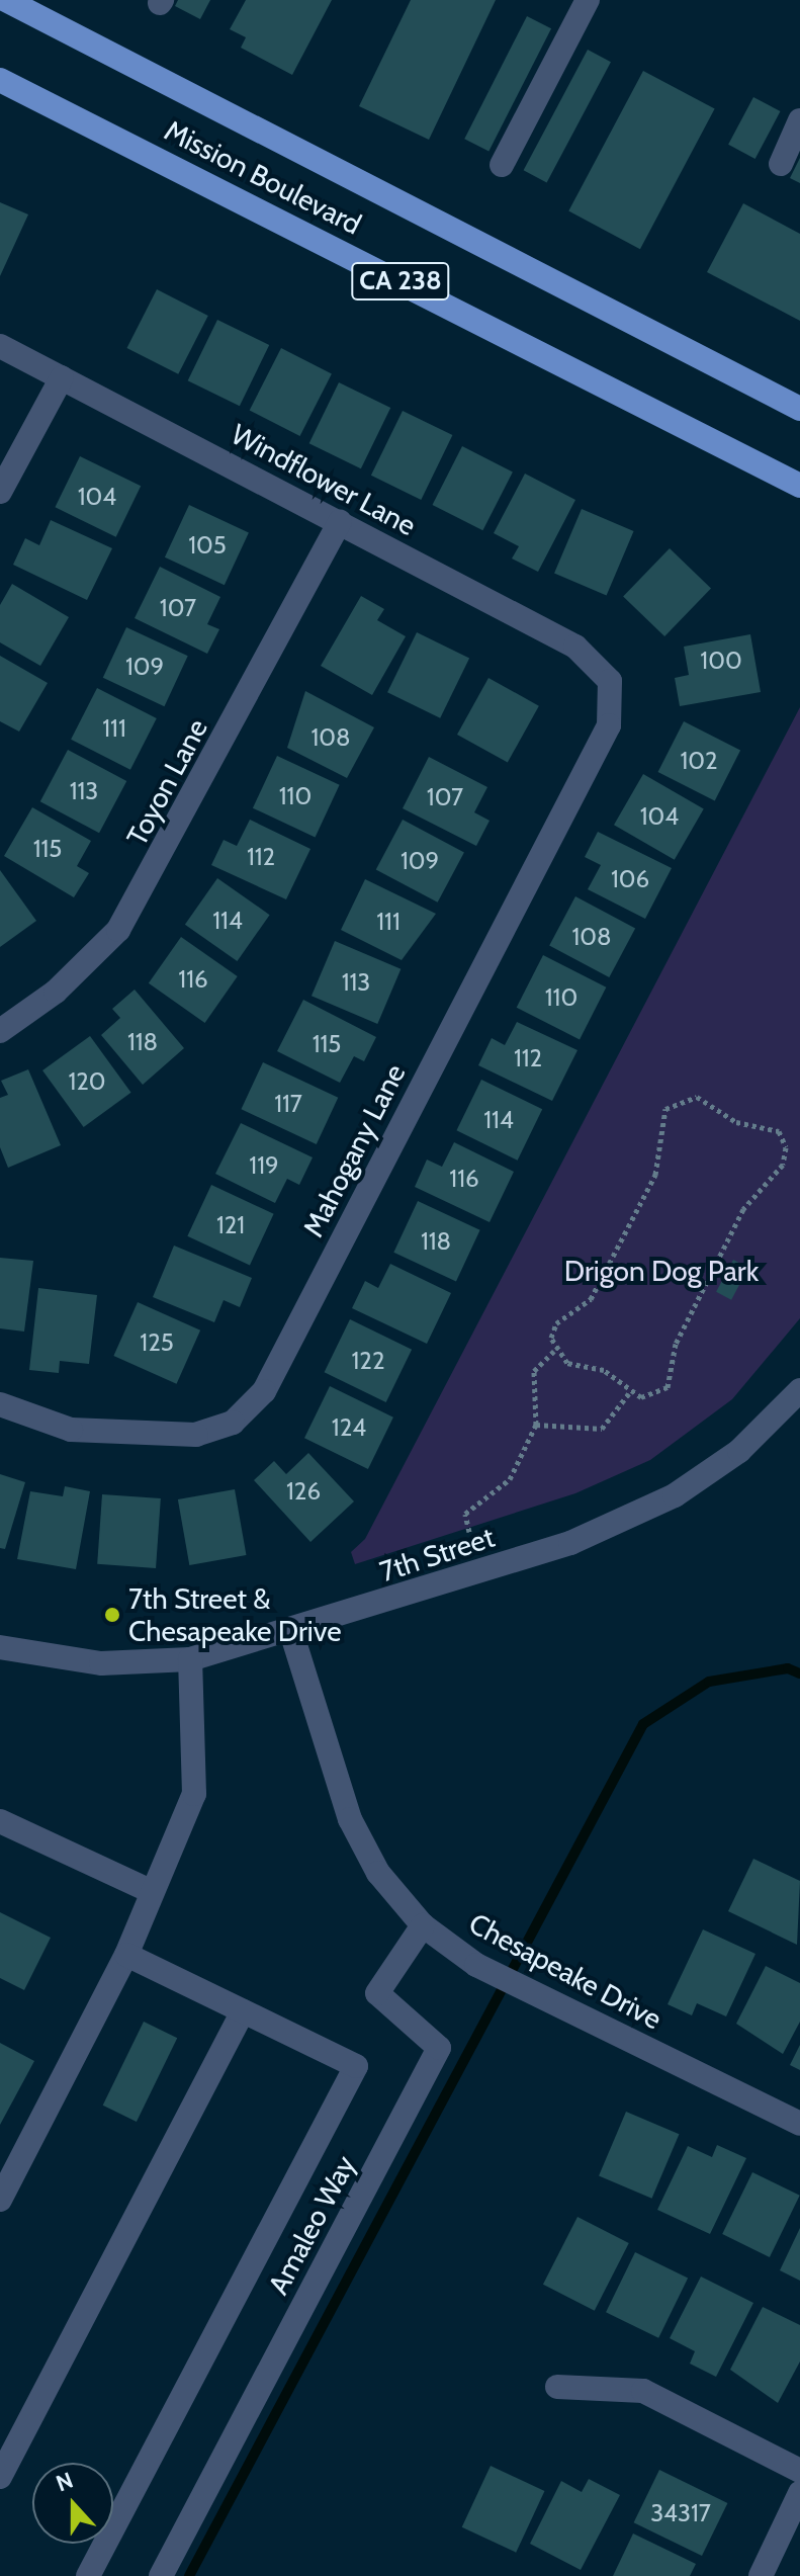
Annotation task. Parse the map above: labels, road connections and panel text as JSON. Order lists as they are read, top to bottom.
{
  "streets": {
    "main road": ["Mission Boulevard", "CA 238"],
    "street": [
      "Windflower Lane",
      "Toyon Lane",
      "Mahogany Lane",
      "7th Street",
      "Chesapeake Drive",
      "Amaleo Way"
    ]
  },
  "crossings": [
    ["Windflower Lane", "Toyon Lane"],
    ["Windflower Lane", "Mahogany Lane"],
    ["7th Street", "Chesapeake Drive"],
    ["Chesapeake Drive", "Amaleo Way"]
  ],
  "parks": ["Drigon Dog Park"],
  "places": ["7th Street & Chesapeake Drive"],
  "house_numbers": [
    "104",
    "105",
    "107",
    "100",
    "109",
    "111",
    "108",
    "102",
    "113",
    "110",
    "107",
    "104",
    "115",
    "112",
    "109",
    "106",
    "114",
    "111",
    "108",
    "116",
    "113",
    "110",
    "118",
    "115",
    "112",
    "120",
    "117",
    "114",
    "119",
    "116",
    "121",
    "118",
    "125",
    "122",
    "124",
    "126",
    "34317"
  ],
  "north": "top"
}
